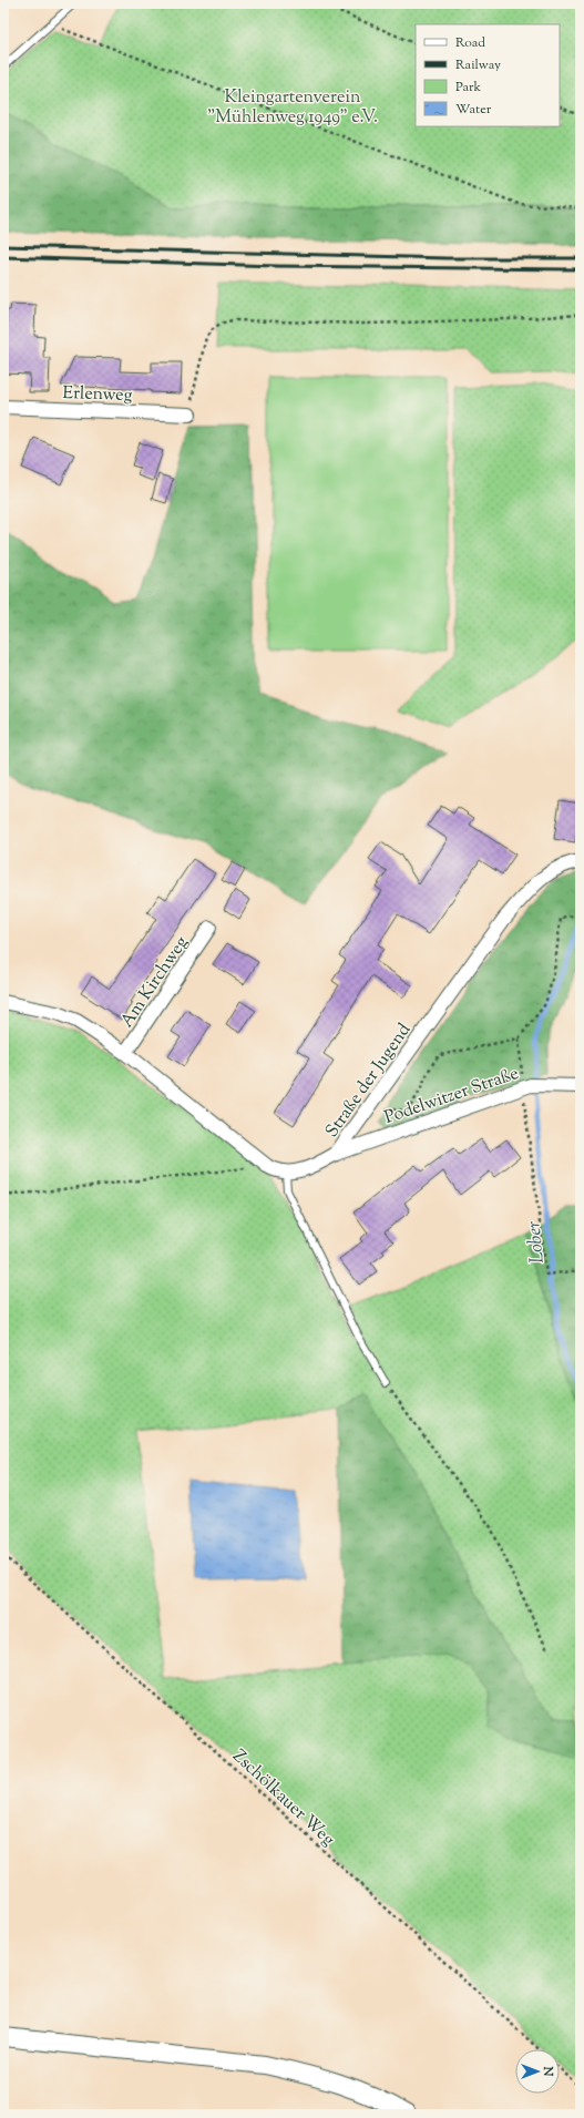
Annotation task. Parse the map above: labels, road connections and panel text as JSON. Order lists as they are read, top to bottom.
{
  "streets": {
    "street": [
      "Erlenweg",
      "Am Kirchweg",
      "Straße der Jugend",
      "Podelwitzer Straße"
    ],
    "path": ["Zschölkauer Weg"]
  },
  "crossings": [
    ["Straße der Jugend", "Podelwitzer Straße"]
  ],
  "water": ["Lober"],
  "parks": ["Kleingartenverein \"Mühlenweg 1949\" e.V."],
  "legend": [
    "Road",
    "Railway",
    "Park",
    "Water"
  ],
  "north": "right"
}
